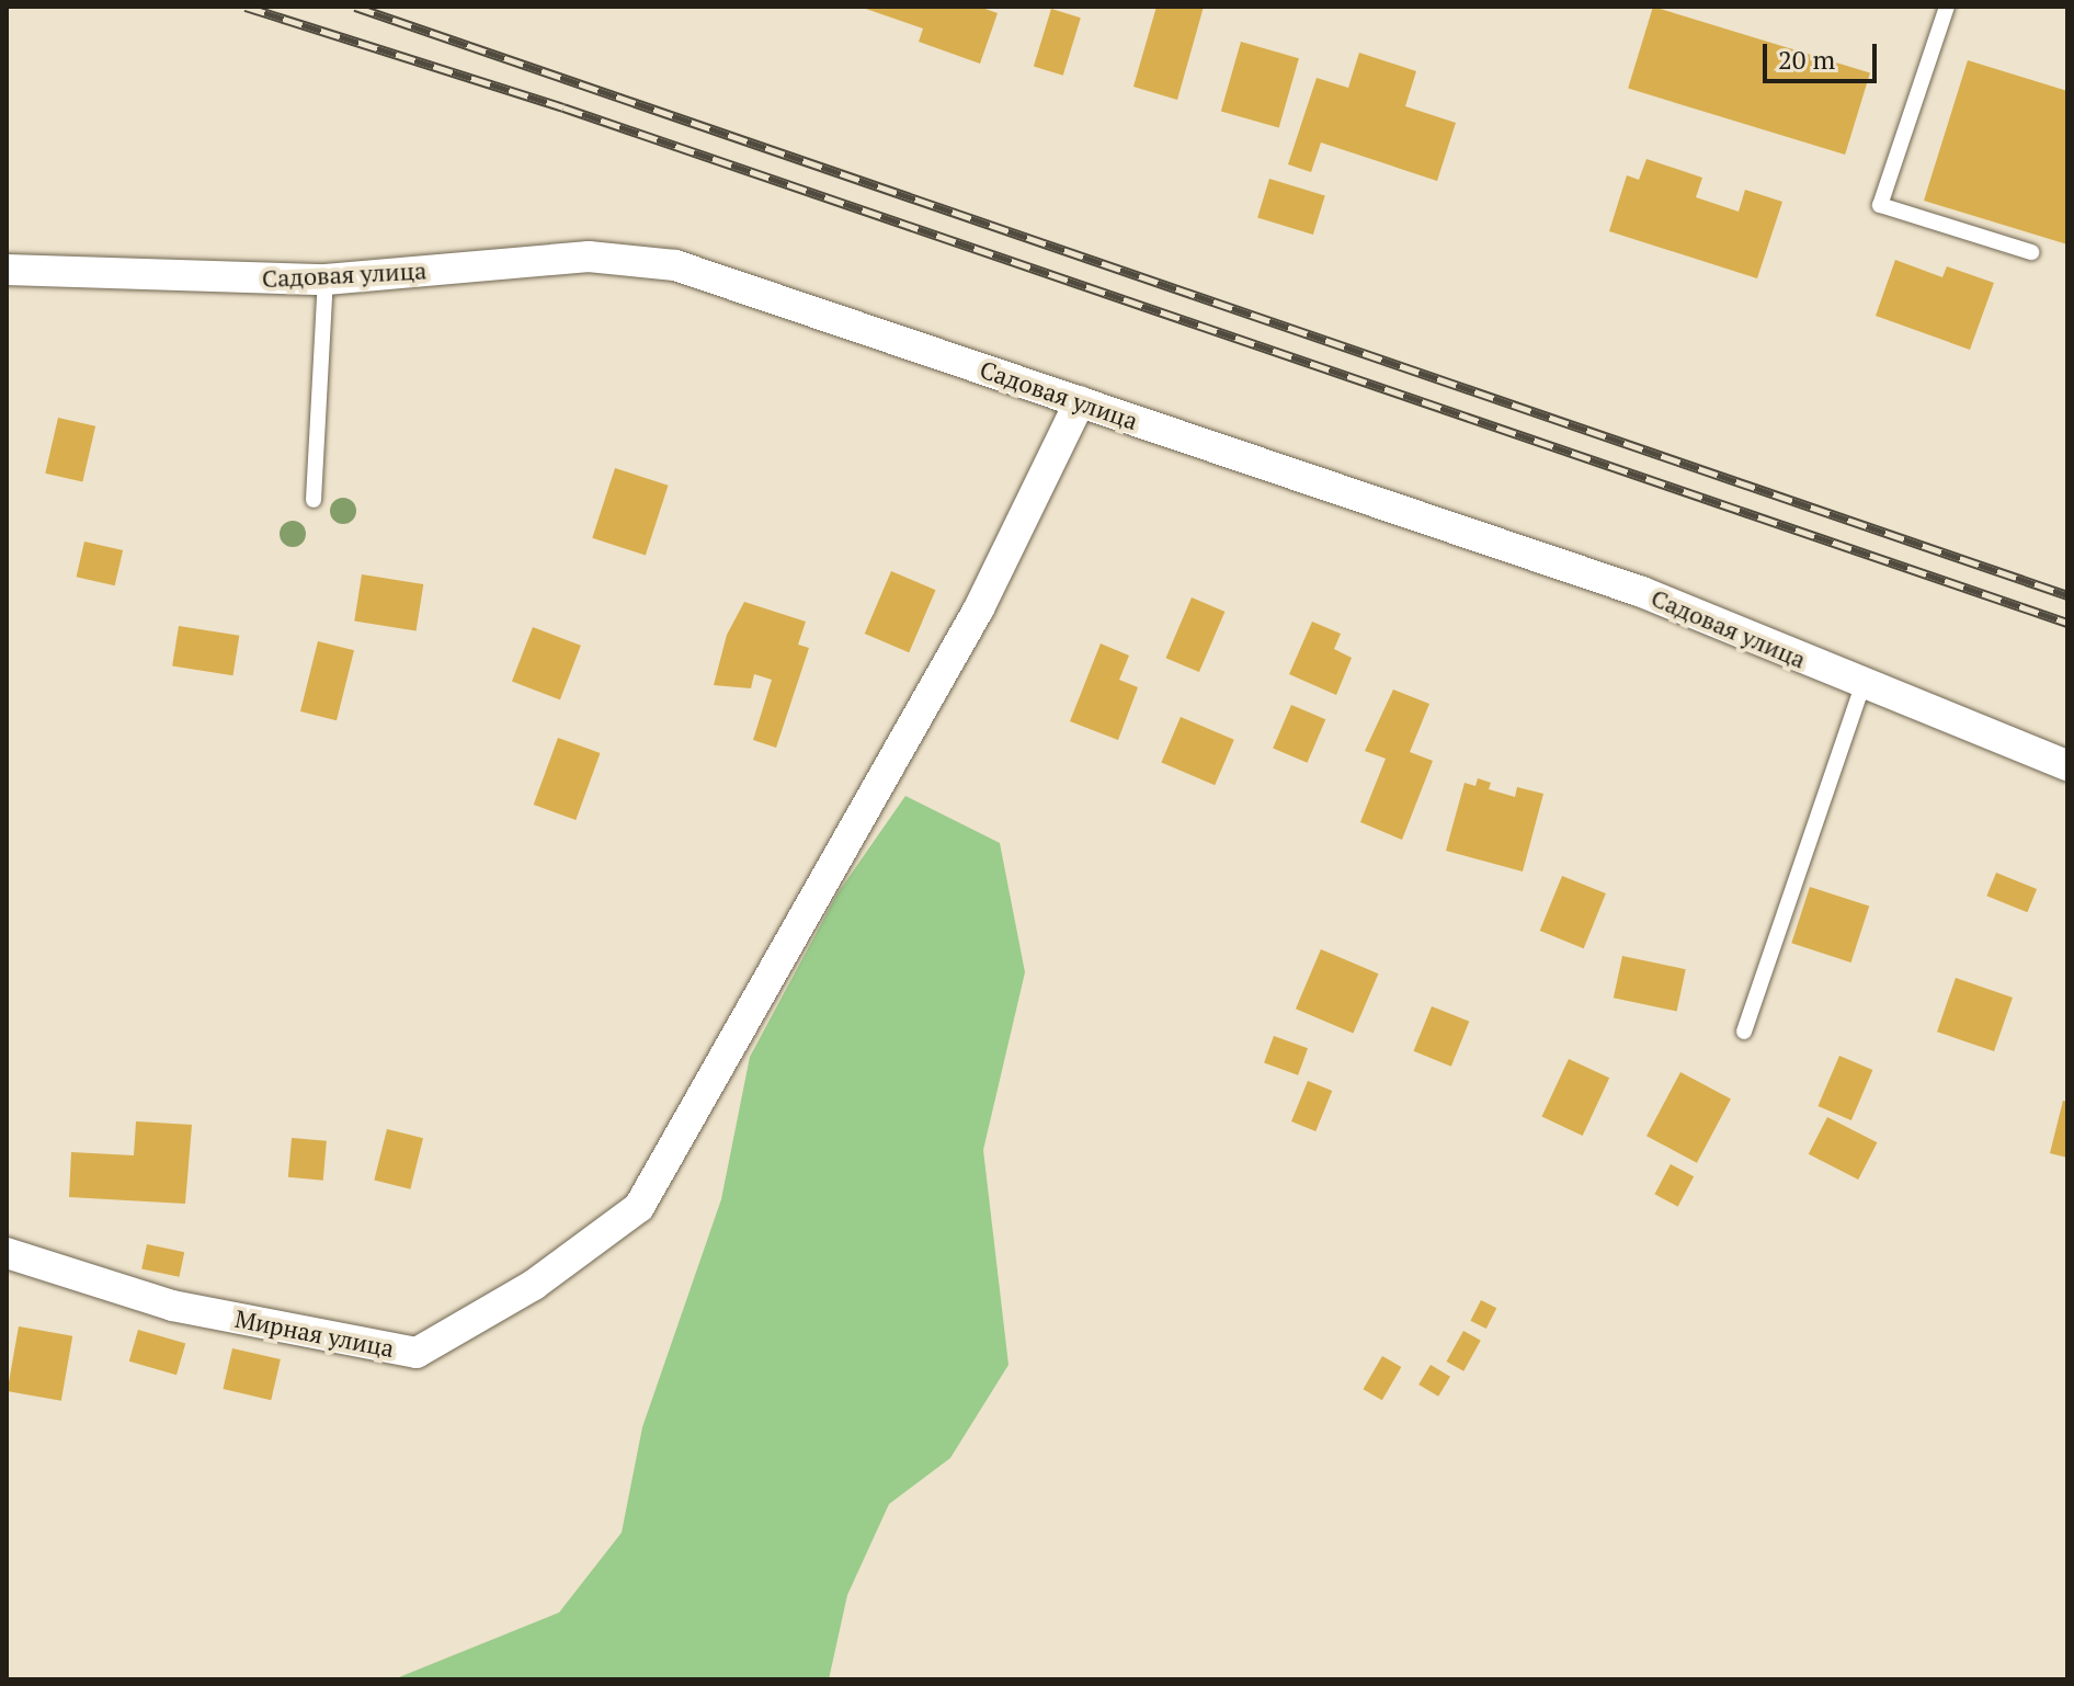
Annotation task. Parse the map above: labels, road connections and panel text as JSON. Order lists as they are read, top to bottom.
{
  "streets": {
    "street": ["Садовая улица", "Мирная улица"]
  },
  "crossings": [
    ["Садовая улица", "Мирная улица"]
  ],
  "scale_bar": "20 m"
}
